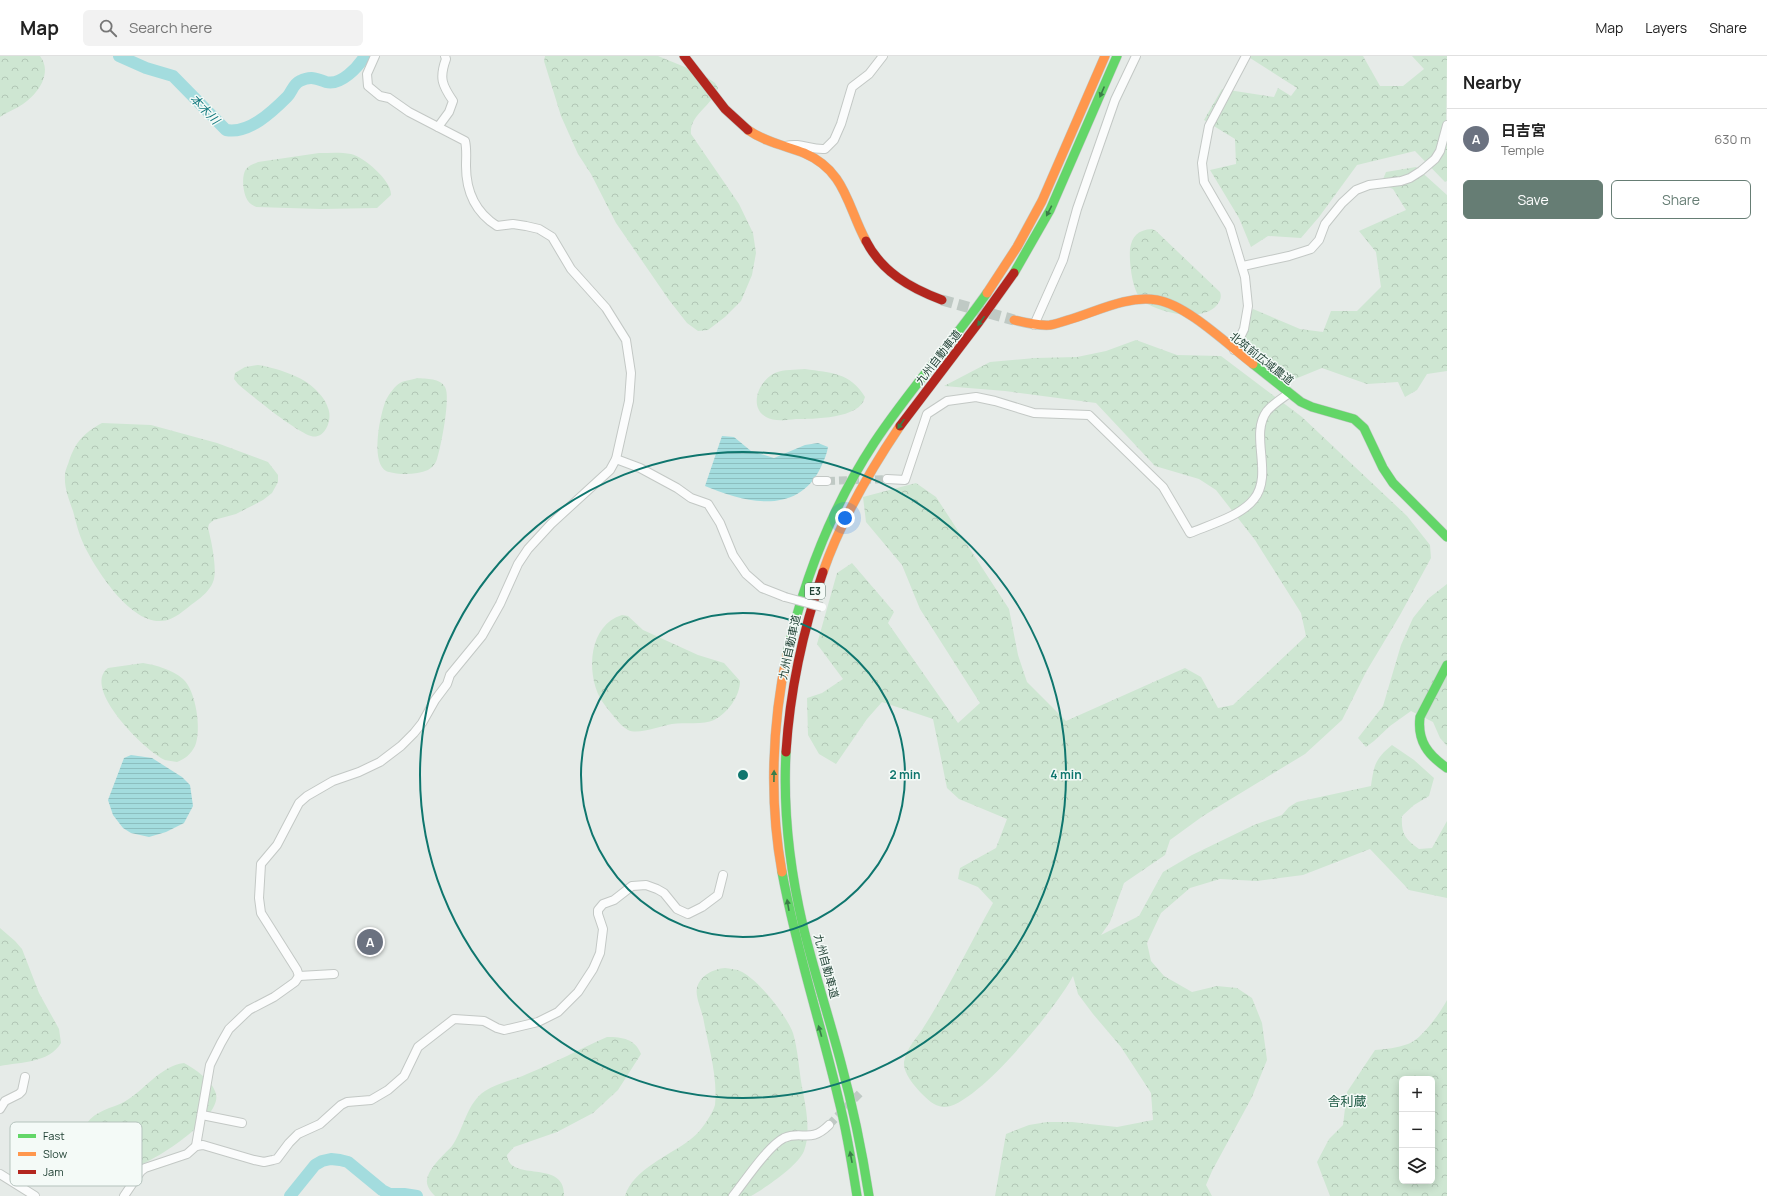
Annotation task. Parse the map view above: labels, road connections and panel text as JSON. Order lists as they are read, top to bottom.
{
  "streets": {
    "main road": ["九州自動車道", "北筑前広域農道", "E3"]
  },
  "districts": ["舎利蔵"],
  "water": ["本木川"],
  "legend": ["Fast", "Slow", "Jam"],
  "page": {
    "header": "Map",
    "search": "Search here",
    "nav": ["Map", "Layers", "Share"],
    "heading": "Nearby",
    "list": [
      {
        "mark": "A",
        "name": "日吉宮",
        "note": "Temple",
        "value": "630 m"
      }
    ],
    "buttons": ["Save", "Share"],
    "pins": "A",
    "map_buttons": ["+", "−"]
  },
  "rings": ["2 min", "4 min"]
}
